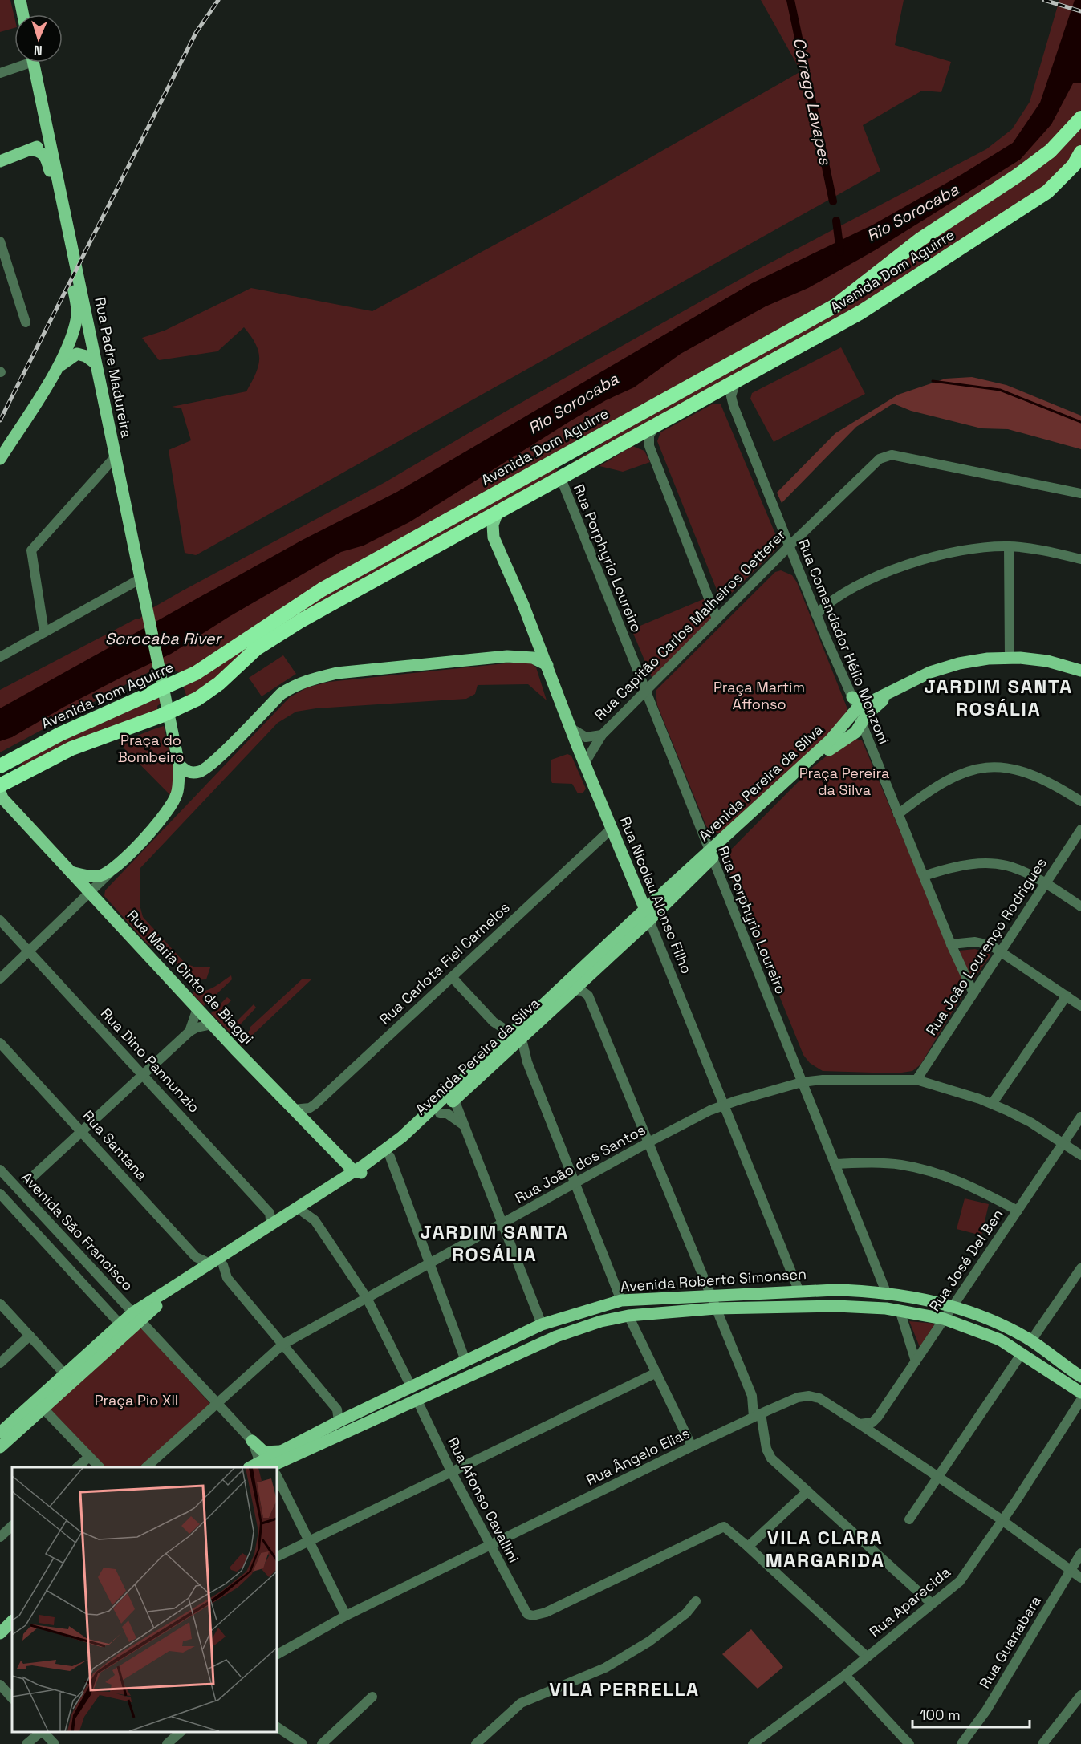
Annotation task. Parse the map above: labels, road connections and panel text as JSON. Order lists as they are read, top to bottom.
{
  "streets": {
    "highway": ["Avenida Dom Aguirre"],
    "main road": [
      "Rua Padre Madureira",
      "Avenida Pereira da Silva",
      "Rua Nicolau Alonso Filho",
      "Rua Maria Cinto de Biaggi",
      "Avenida Roberto Simonsen"
    ],
    "street": [
      "Rua Porphyrio Loureiro",
      "Rua Capitão Carlos Malheiros Oetterer",
      "Rua Comendador Hélio Monzoni",
      "Rua João Lourenço Rodrigues",
      "Rua Carlota Fiel Carnelos",
      "Rua Dino Pannunzio",
      "Rua Santana",
      "Rua João dos Santos",
      "Avenida São Francisco",
      "Rua José Del Ben",
      "Rua Ângelo Elias",
      "Rua Afonso Cavallini",
      "Rua Aparecida",
      "Rua Guanabara"
    ]
  },
  "crossings": [
    ["Avenida Dom Aguirre", "Rua Padre Madureira"],
    ["Avenida Dom Aguirre", "Rua Porphyrio Loureiro"],
    ["Avenida Dom Aguirre", "Rua Comendador Hélio Monzoni"],
    ["Avenida Dom Aguirre", "Rua Nicolau Alonso Filho"],
    ["Rua Porphyrio Loureiro", "Rua Capitão Carlos Malheiros Oetterer"],
    ["Rua Porphyrio Loureiro", "Avenida Pereira da Silva"],
    ["Rua Porphyrio Loureiro", "Rua João dos Santos"],
    ["Rua Porphyrio Loureiro", "Avenida Roberto Simonsen"],
    ["Rua Capitão Carlos Malheiros Oetterer", "Rua Comendador Hélio Monzoni"],
    ["Rua Capitão Carlos Malheiros Oetterer", "Rua Nicolau Alonso Filho"],
    ["Rua Comendador Hélio Monzoni", "Avenida Pereira da Silva"],
    ["Rua Comendador Hélio Monzoni", "Rua João Lourenço Rodrigues"],
    ["Avenida Pereira da Silva", "Rua Nicolau Alonso Filho"],
    ["Avenida Pereira da Silva", "Rua Maria Cinto de Biaggi"],
    ["Avenida Pereira da Silva", "Rua Dino Pannunzio"],
    ["Avenida Pereira da Silva", "Rua Santana"],
    ["Avenida Pereira da Silva", "Avenida São Francisco"],
    ["Rua Nicolau Alonso Filho", "Rua Carlota Fiel Carnelos"],
    ["Rua Nicolau Alonso Filho", "Rua João dos Santos"],
    ["Rua Nicolau Alonso Filho", "Avenida Roberto Simonsen"],
    ["Rua João Lourenço Rodrigues", "Rua João dos Santos"],
    ["Rua Carlota Fiel Carnelos", "Rua Maria Cinto de Biaggi"],
    ["Rua João dos Santos", "Rua José Del Ben"],
    ["Rua José Del Ben", "Avenida Roberto Simonsen"],
    ["Avenida Roberto Simonsen", "Rua Afonso Cavallini"],
    ["Rua Ângelo Elias", "Rua Afonso Cavallini"],
    ["Rua Ângelo Elias", "Rua Aparecida"],
    ["Rua Ângelo Elias", "Rua Guanabara"]
  ],
  "districts": [
    "JARDIM SANTA ROSÁLIA",
    "JARDIM SANTA ROSÁLIA",
    "VILA CLARA MARGARIDA",
    "VILA PERRELLA"
  ],
  "water": ["Córrego Lavapes", "Rio Sorocaba", "Sorocaba River"],
  "parks": [
    "Praça Martim Affonso",
    "Praça do Bombeiro",
    "Praça Pereira da Silva",
    "Praça Pio XII"
  ],
  "scale_bar": "100 m",
  "north": "bottom"
}
